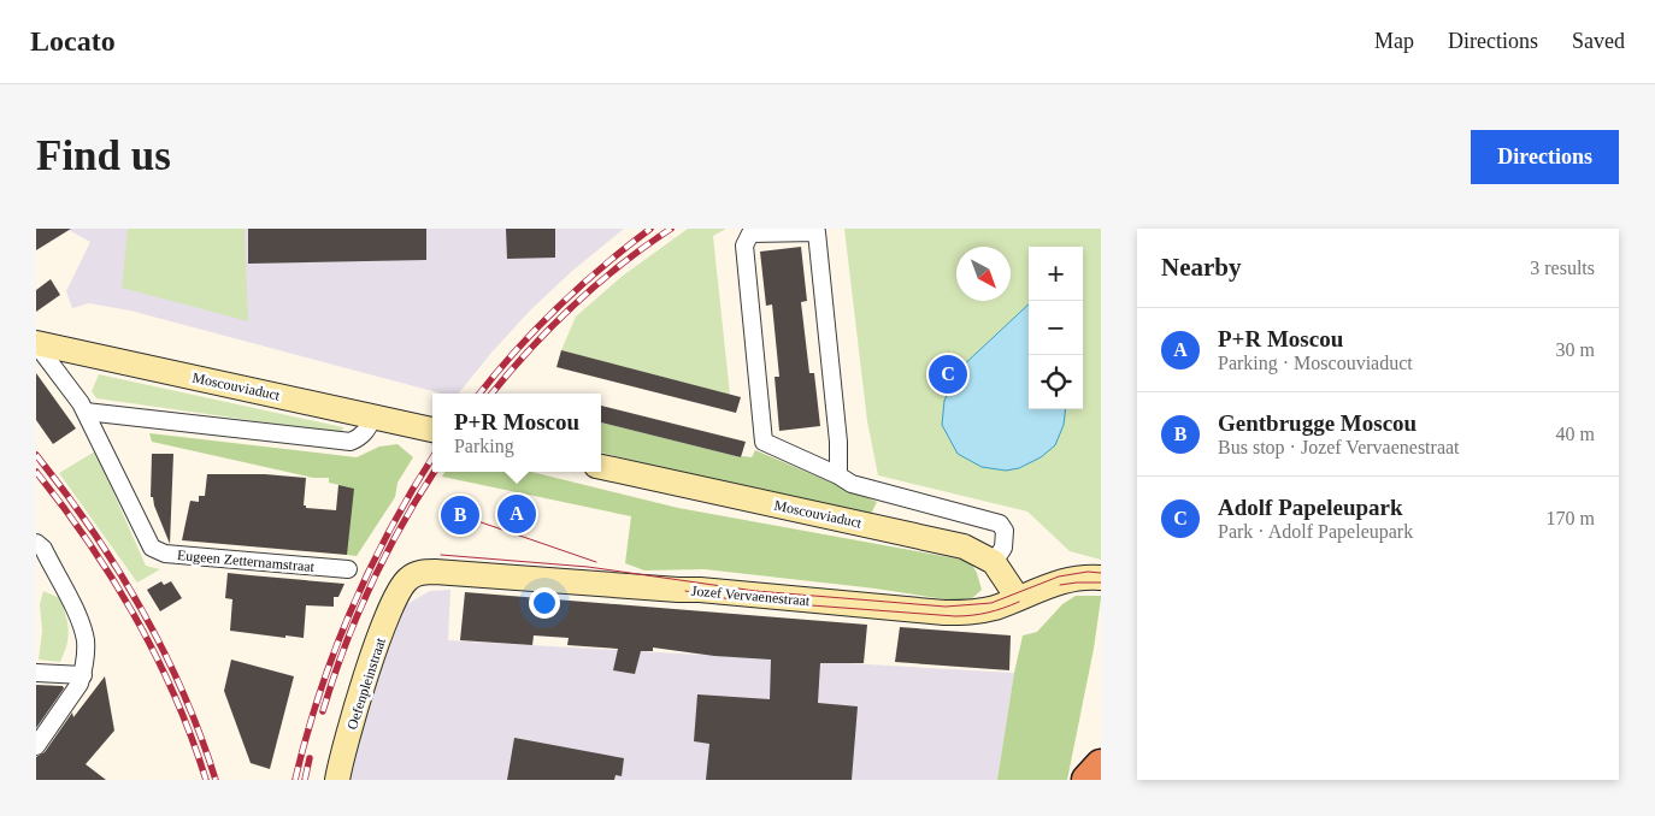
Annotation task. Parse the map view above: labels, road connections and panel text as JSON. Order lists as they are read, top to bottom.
{
  "streets": {
    "street": [
      "Moscouviaduct",
      "Eugeen Zetternamstraat",
      "Jozef Vervaenestraat",
      "Oefenpleinstraat"
    ]
  },
  "crossings": [
    ["Moscouviaduct", "Eugeen Zetternamstraat"],
    ["Moscouviaduct", "Jozef Vervaenestraat"],
    ["Jozef Vervaenestraat", "Oefenpleinstraat"]
  ],
  "north": "bottom right",
  "page": {
    "header": "Locato",
    "nav": ["Map", "Directions", "Saved"],
    "buttons": "Directions",
    "title": "Find us",
    "heading": ["Nearby", "3 results"],
    "map_buttons": ["+", "−"],
    "list": [
      {
        "mark": "A",
        "name": "P+R Moscou",
        "note": "Parking · Moscouviaduct",
        "value": "30 m"
      },
      {
        "mark": "B",
        "name": "Gentbrugge Moscou",
        "note": "Bus stop · Jozef Vervaenestraat",
        "value": "40 m"
      },
      {
        "mark": "C",
        "name": "Adolf Papeleupark",
        "note": "Park · Adolf Papeleupark",
        "value": "170 m"
      }
    ],
    "pins": ["C", "A", "B"],
    "popup": ["P+R Moscou", "Parking"]
  }
}
